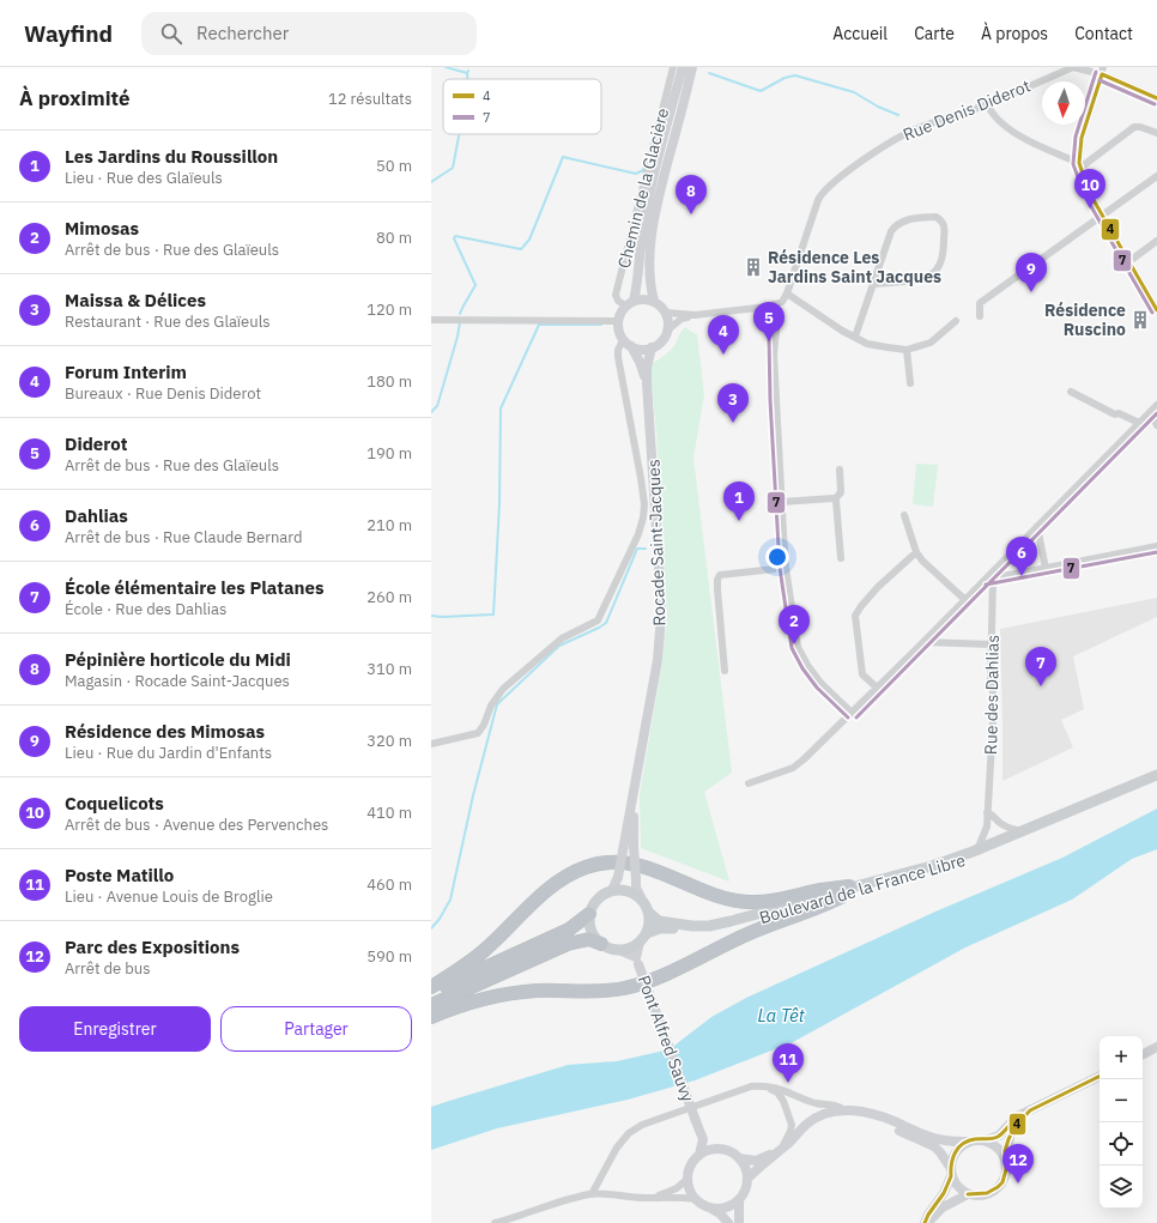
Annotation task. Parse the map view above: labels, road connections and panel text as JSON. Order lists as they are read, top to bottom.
{
  "streets": {
    "main road": ["Rocade Saint-Jacques", "Boulevard de la France Libre", "Pont Alfred Sauvy"],
    "street": ["Rue Denis Diderot", "Chemin de la Glacière", "Rue des Dahlias"]
  },
  "crossings": [
    ["Rue des Dahlias", "Boulevard de la France Libre"]
  ],
  "water": ["La Têt"],
  "places": {
    "building": ["Résidence Les Jardins Saint Jacques", "Résidence Ruscino"]
  },
  "lines": ["transit line 7", "transit line 4"],
  "legend": ["4", "7"],
  "north": "bottom",
  "page": {
    "header": "Wayfind",
    "search": "Rechercher",
    "nav": [
      "Accueil",
      "Carte",
      "À propos",
      "Contact"
    ],
    "heading": ["À proximité", "12 résultats"],
    "list": [
      {
        "mark": "1",
        "name": "Les Jardins du Roussillon",
        "note": "Lieu · Rue des Glaïeuls",
        "value": "50 m"
      },
      {
        "mark": "2",
        "name": "Mimosas",
        "note": "Arrêt de bus · Rue des Glaïeuls",
        "value": "80 m"
      },
      {
        "mark": "3",
        "name": "Maissa & Délices",
        "note": "Restaurant · Rue des Glaïeuls",
        "value": "120 m"
      },
      {
        "mark": "4",
        "name": "Forum Interim",
        "note": "Bureaux · Rue Denis Diderot",
        "value": "180 m"
      },
      {
        "mark": "5",
        "name": "Diderot",
        "note": "Arrêt de bus · Rue des Glaïeuls",
        "value": "190 m"
      },
      {
        "mark": "6",
        "name": "Dahlias",
        "note": "Arrêt de bus · Rue Claude Bernard",
        "value": "210 m"
      },
      {
        "mark": "7",
        "name": "École élémentaire les Platanes",
        "note": "École · Rue des Dahlias",
        "value": "260 m"
      },
      {
        "mark": "8",
        "name": "Pépinière horticole du Midi",
        "note": "Magasin · Rocade Saint-Jacques",
        "value": "310 m"
      },
      {
        "mark": "9",
        "name": "Résidence des Mimosas",
        "note": "Lieu · Rue du Jardin d'Enfants",
        "value": "320 m"
      },
      {
        "mark": "10",
        "name": "Coquelicots",
        "note": "Arrêt de bus · Avenue des Pervenches",
        "value": "410 m"
      },
      {
        "mark": "11",
        "name": "Poste Matillo",
        "note": "Lieu · Avenue Louis de Broglie",
        "value": "460 m"
      },
      {
        "mark": "12",
        "name": "Parc des Expositions",
        "note": "Arrêt de bus",
        "value": "590 m"
      }
    ],
    "pins": [
      "10",
      "8",
      "9",
      "5",
      "4",
      "3",
      "1",
      "6",
      "2",
      "7",
      "11",
      "12"
    ],
    "buttons": ["Enregistrer", "Partager"],
    "map_buttons": ["+", "−"]
  }
}
